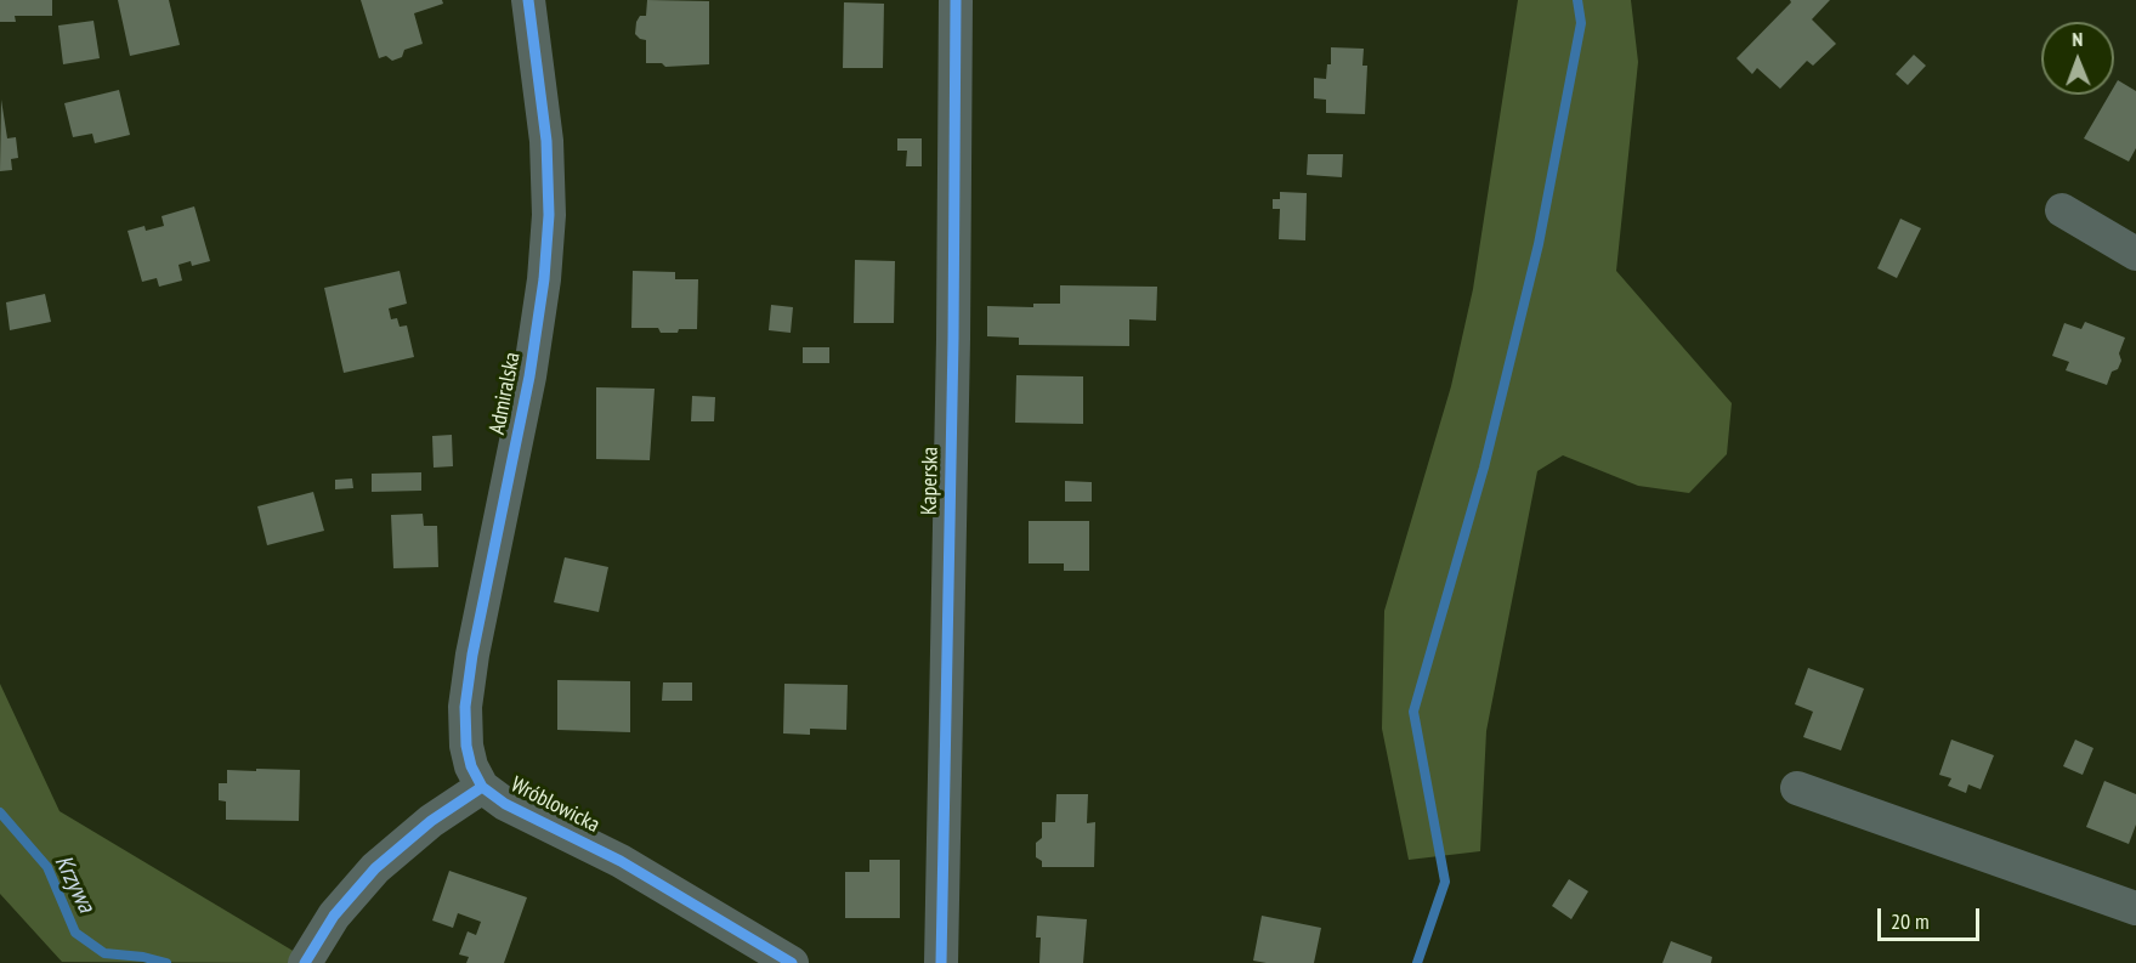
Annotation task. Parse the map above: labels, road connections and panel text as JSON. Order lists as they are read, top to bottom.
{
  "streets": {
    "street": ["Admiralska", "Kaperska", "Wróblowicka"]
  },
  "crossings": [
    ["Admiralska", "Wróblowicka"]
  ],
  "water": ["Krzywa"],
  "scale_bar": "20 m",
  "north": "top"
}
